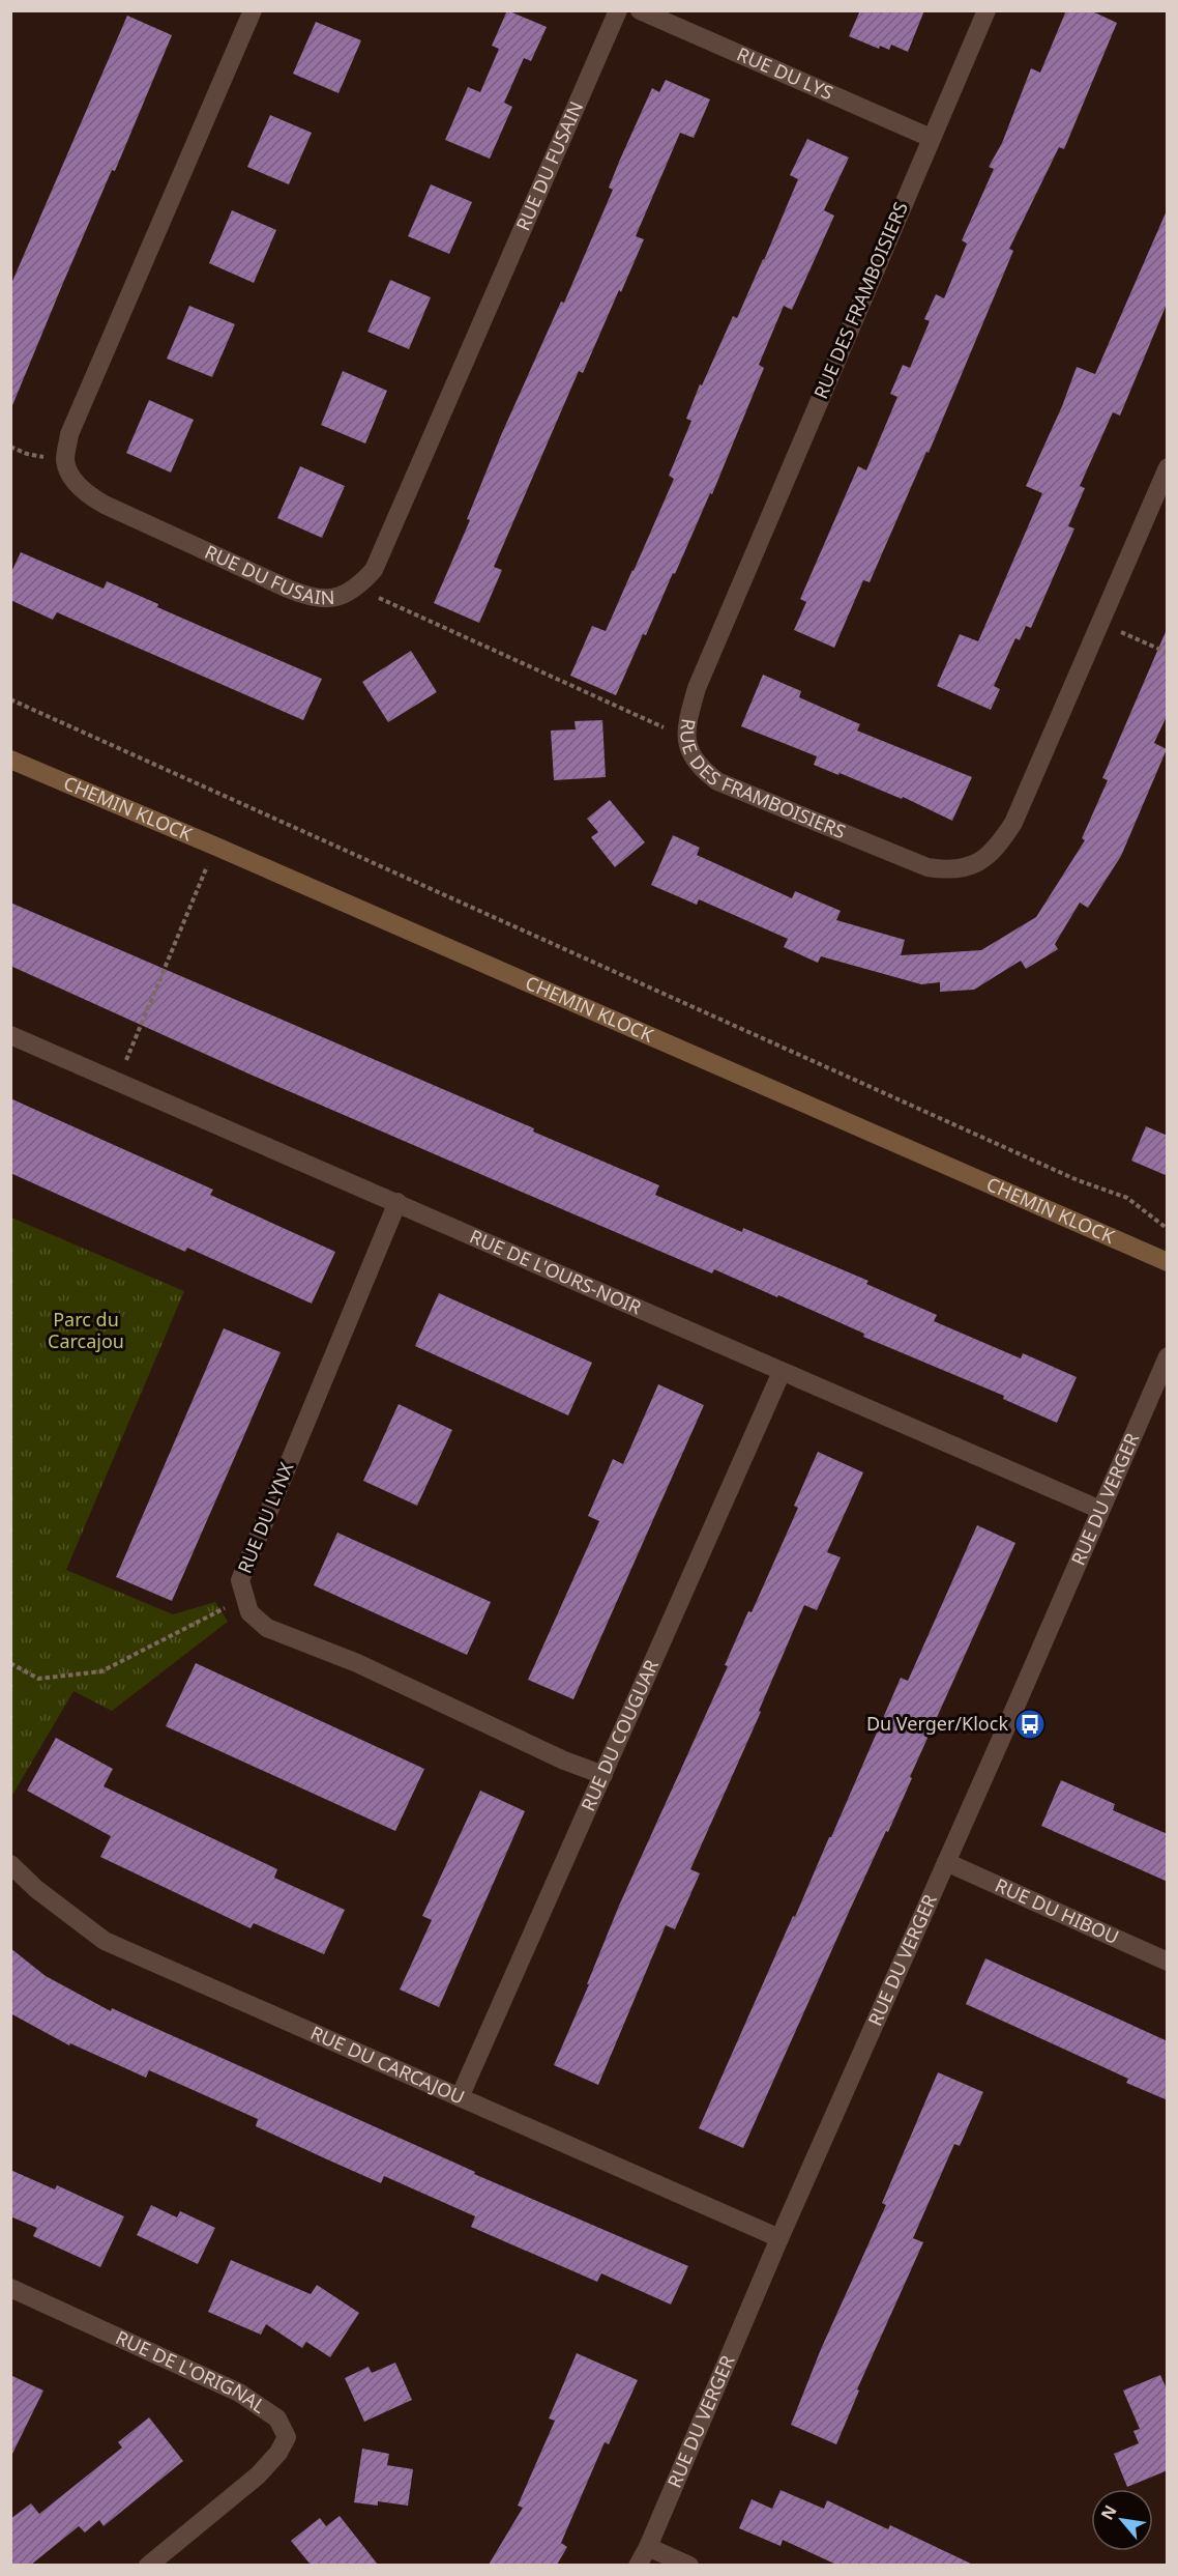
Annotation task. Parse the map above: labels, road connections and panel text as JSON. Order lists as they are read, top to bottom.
{
  "streets": {
    "main road": ["CHEMIN KLOCK"],
    "street": [
      "RUE DU LYS",
      "RUE DU FUSAIN",
      "RUE DES FRAMBOISIERS",
      "RUE DE L'OURS-NOIR",
      "RUE DU VERGER",
      "RUE DU LYNX",
      "RUE DU COUGUAR",
      "RUE DU HIBOU",
      "RUE DU CARCAJOU",
      "RUE DE L'ORIGNAL"
    ]
  },
  "crossings": [
    ["RUE DU LYS", "RUE DES FRAMBOISIERS"],
    ["RUE DE L'OURS-NOIR", "RUE DU VERGER"],
    ["RUE DE L'OURS-NOIR", "RUE DU LYNX"],
    ["RUE DE L'OURS-NOIR", "RUE DU COUGUAR"],
    ["RUE DU VERGER", "RUE DU HIBOU"],
    ["RUE DU VERGER", "RUE DU CARCAJOU"],
    ["RUE DU LYNX", "RUE DU COUGUAR"],
    ["RUE DU COUGUAR", "RUE DU CARCAJOU"]
  ],
  "parks": ["Parc du Carcajou"],
  "places": {
    "bus stop": ["Du Verger/Klock"]
  },
  "north": "top left"
}
